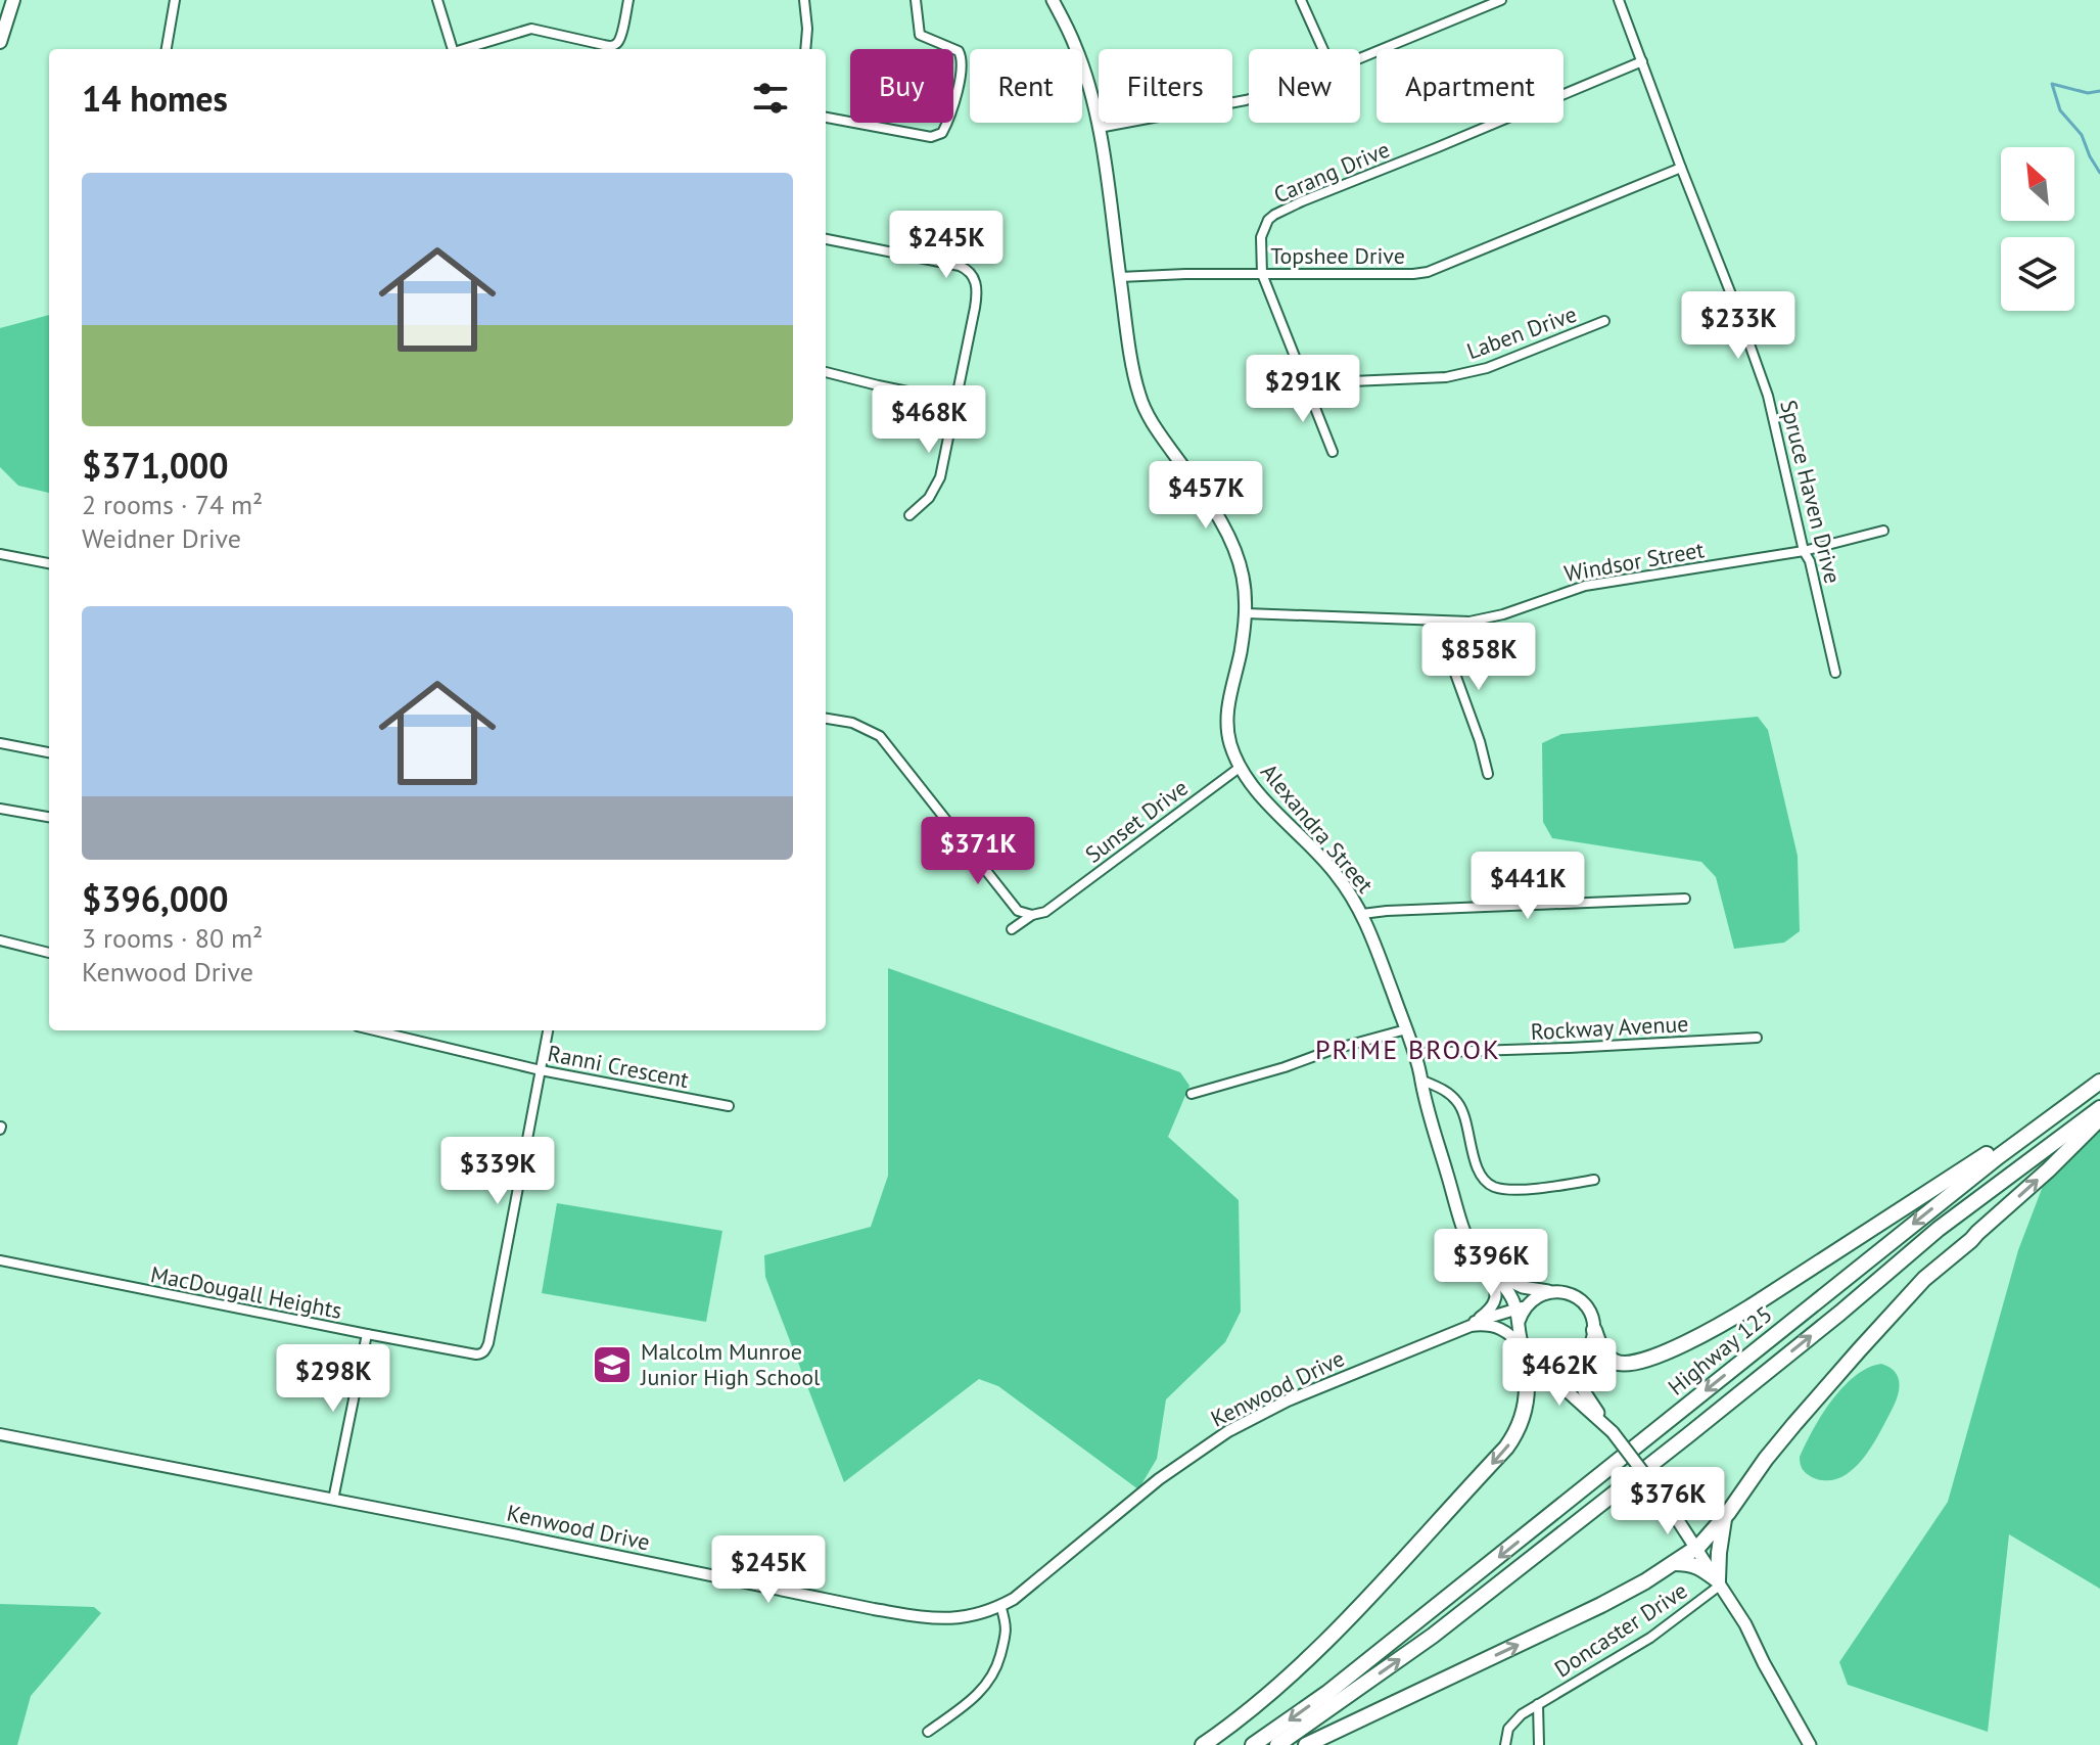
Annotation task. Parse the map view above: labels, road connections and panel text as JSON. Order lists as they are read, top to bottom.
{
  "streets": {
    "highway": ["Highway 125"],
    "main road": ["Alexandra Street"],
    "street": [
      "Carang Drive",
      "Topshee Drive",
      "Laben Drive",
      "Spruce Haven Drive",
      "Windsor Street",
      "Sunset Drive",
      "Rockway Avenue",
      "Ranni Crescent",
      "MacDougall Heights",
      "Kenwood Drive",
      "Doncaster Drive"
    ]
  },
  "crossings": [
    ["Carang Drive", "Topshee Drive"],
    ["Carang Drive", "Spruce Haven Drive"],
    ["Topshee Drive", "Spruce Haven Drive"],
    ["Topshee Drive", "Alexandra Street"],
    ["Spruce Haven Drive", "Windsor Street"],
    ["Windsor Street", "Alexandra Street"],
    ["Sunset Drive", "Alexandra Street"],
    ["Alexandra Street", "Rockway Avenue"],
    ["Alexandra Street", "Kenwood Drive"],
    ["Ranni Crescent", "MacDougall Heights"]
  ],
  "districts": ["PRIME BROOK"],
  "places": {
    "school or university": ["Malcolm Munroe Junior High School"]
  },
  "north": "top left",
  "page": {
    "chip": [
      "Buy",
      "Rent",
      "Filters",
      "New",
      "Apartment"
    ],
    "heading": "14 homes",
    "list": [
      {
        "name": "$371,000",
        "note": "2 rooms · 74 m² · Weidner Drive"
      },
      {
        "name": "$396,000",
        "note": "3 rooms · 80 m² · Kenwood Drive"
      }
    ],
    "price": [
      "$245K",
      "$233K",
      "$291K",
      "$468K",
      "$457K",
      "$858K",
      "$371K",
      "$441K",
      "$339K",
      "$396K",
      "$462K",
      "$298K",
      "$376K",
      "$245K"
    ]
  }
}
